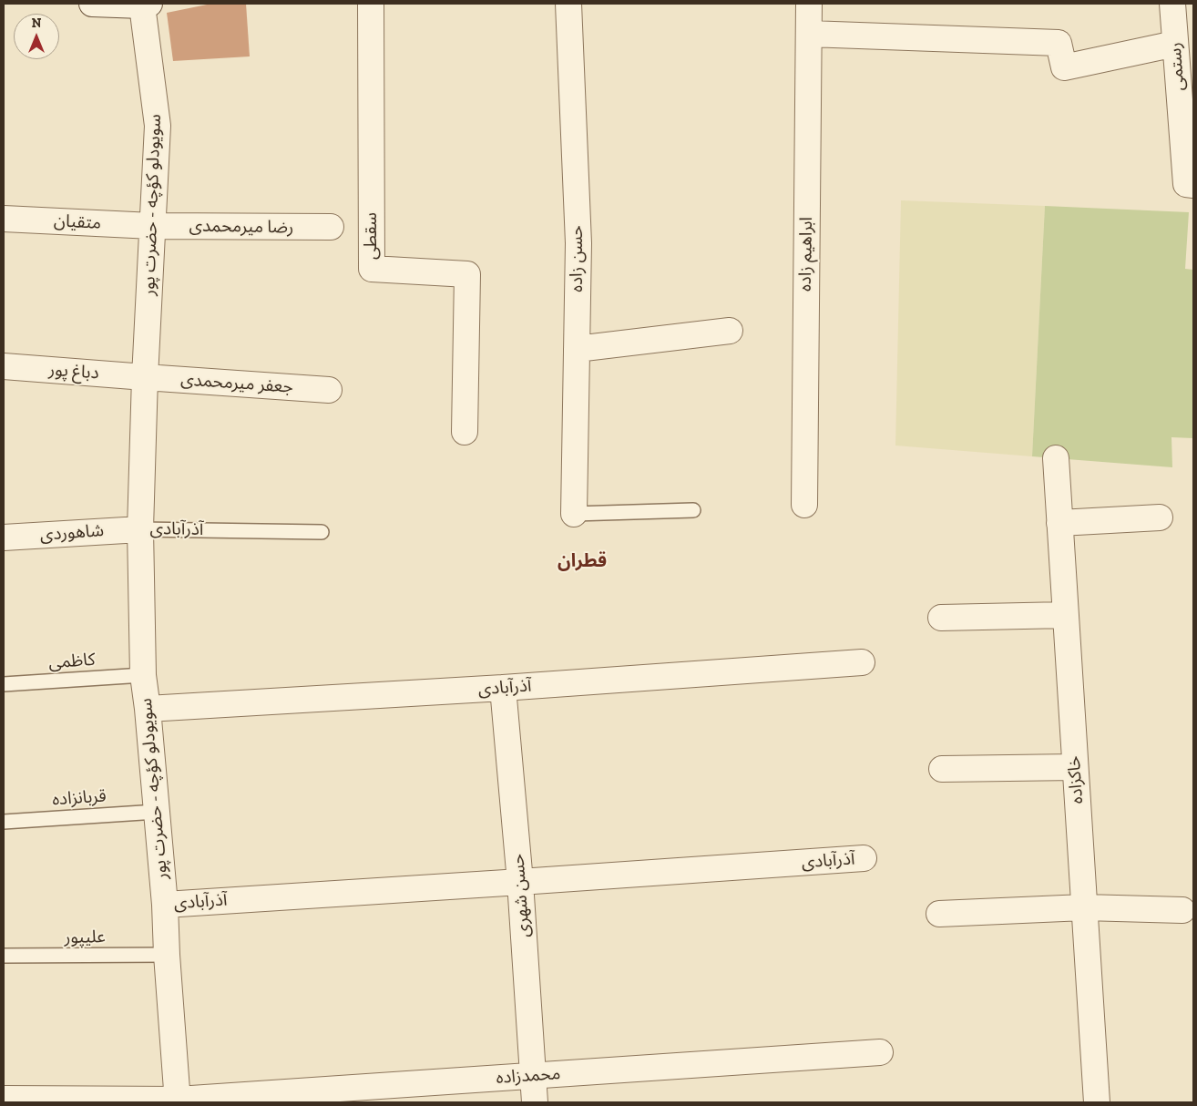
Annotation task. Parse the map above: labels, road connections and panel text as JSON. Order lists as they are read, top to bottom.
{
  "streets": {
    "street": [
      "رستمی",
      "سویودلو کؤچه - حضرت پور",
      "متقیان",
      "رضا میرمحمدی",
      "سقطی",
      "ابراهیم زاده",
      "حسن زاده",
      "دباغ پور",
      "جعفر میرمحمدی",
      "آذرآبادی",
      "شاهوردی",
      "خاکزاده",
      "حسن شهری",
      "محمدزاده"
    ],
    "lane": ["کاظمی", "قربانزاده", "علیپور"]
  },
  "crossings": [
    ["سویودلو کؤچه - حضرت پور", "متقیان"],
    ["سویودلو کؤچه - حضرت پور", "رضا میرمحمدی"],
    ["سویودلو کؤچه - حضرت پور", "دباغ پور"],
    ["سویودلو کؤچه - حضرت پور", "جعفر میرمحمدی"],
    ["سویودلو کؤچه - حضرت پور", "آذرآبادی"],
    ["سویودلو کؤچه - حضرت پور", "شاهوردی"],
    ["سویودلو کؤچه - حضرت پور", "کاظمی"],
    ["سویودلو کؤچه - حضرت پور", "قربانزاده"],
    ["سویودلو کؤچه - حضرت پور", "علیپور"],
    ["سویودلو کؤچه - حضرت پور", "محمدزاده"],
    ["متقیان", "رضا میرمحمدی"],
    ["دباغ پور", "جعفر میرمحمدی"],
    ["آذرآبادی", "شاهوردی"],
    ["آذرآبادی", "حسن شهری"],
    ["حسن شهری", "محمدزاده"]
  ],
  "districts": ["قطران"],
  "north": "top"
}
